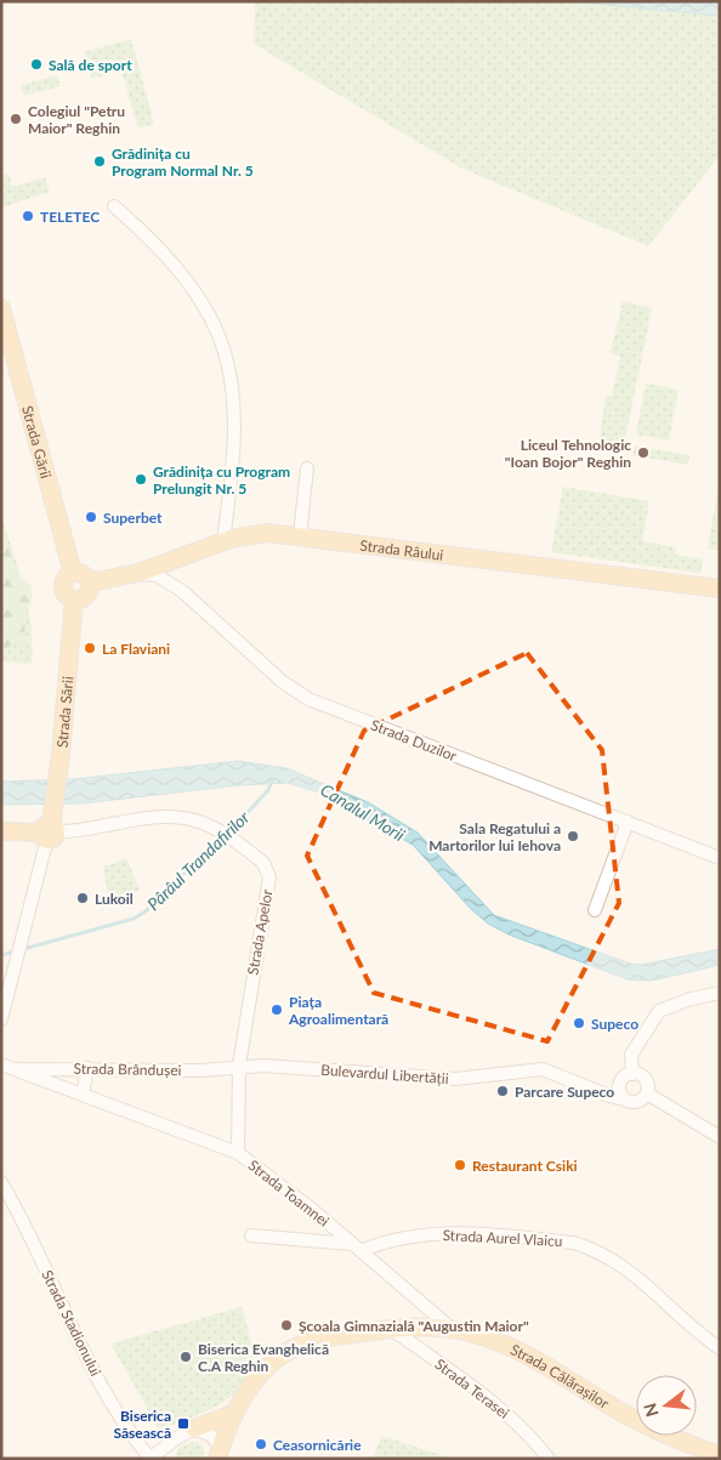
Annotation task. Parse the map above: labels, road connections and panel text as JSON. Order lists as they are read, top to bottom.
{
  "streets": {
    "main road": [
      "Strada Gării",
      "Strada Râului",
      "Strada Sării",
      "Strada Călărașilor"
    ],
    "street": [
      "Strada Duzilor",
      "Strada Apelor",
      "Strada Brândușei",
      "Bulevardul Libertății",
      "Strada Toamnei",
      "Strada Aurel Vlaicu",
      "Strada Stadionului",
      "Strada Terasei"
    ]
  },
  "crossings": [
    ["Strada Gării", "Strada Râului"],
    ["Strada Gării", "Strada Sării"],
    ["Strada Râului", "Strada Sării"],
    ["Strada Râului", "Strada Duzilor"],
    ["Strada Sării", "Strada Apelor"],
    ["Strada Apelor", "Strada Brândușei"],
    ["Strada Apelor", "Bulevardul Libertății"],
    ["Strada Apelor", "Strada Toamnei"],
    ["Strada Brândușei", "Bulevardul Libertății"],
    ["Strada Brândușei", "Strada Toamnei"],
    ["Strada Toamnei", "Strada Aurel Vlaicu"],
    ["Strada Toamnei", "Strada Călărașilor"],
    ["Strada Călărașilor", "Strada Terasei"]
  ],
  "water": ["Canalul Morii", "Pârâul Trandafirilor"],
  "places": {
    "other": [
      "Sală de sport",
      "Colegiul \"Petru Maior\" Reghin",
      "Grădinița cu Program Normal Nr. 5",
      "TELETEC",
      "Liceul Tehnologic \"Ioan Bojor\" Reghin",
      "Grădinița cu Program Prelungit Nr. 5",
      "Superbet",
      "La Flaviani",
      "Sala Regatului a Martorilor lui Iehova",
      "Lukoil",
      "Piața Agroalimentară",
      "Supeco",
      "Parcare Supeco",
      "Restaurant Csiki",
      "Școala Gimnazială \"Augustin Maior\"",
      "Biserica Evanghelică C.A Reghin",
      "Ceasornicărie"
    ],
    "transit": ["Biserica Săsească"]
  },
  "north": "left"
}
